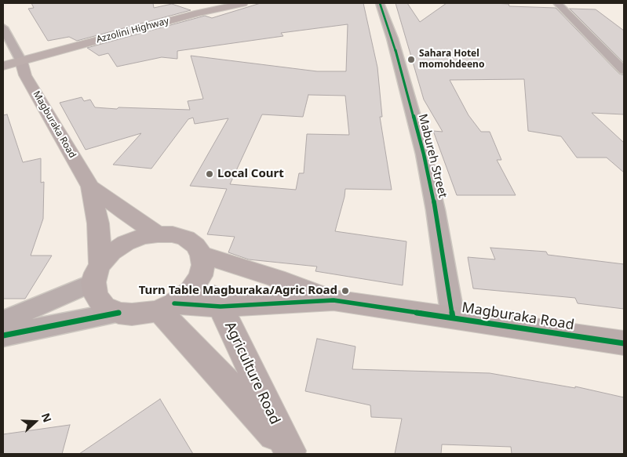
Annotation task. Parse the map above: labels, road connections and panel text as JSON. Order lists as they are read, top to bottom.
{
  "streets": {
    "main road": ["Azzolini Highway", "Magburaka Road", "Agriculture Road"],
    "street": ["Mabureh Street"]
  },
  "crossings": [
    ["Azzolini Highway", "Magburaka Road"],
    ["Magburaka Road", "Mabureh Street"],
    ["Magburaka Road", "Agriculture Road"]
  ],
  "places": ["Sahara Hotel momohdeeno", "Local Court", "Turn Table Magburaka/Agric Road"],
  "north": "right"
}
